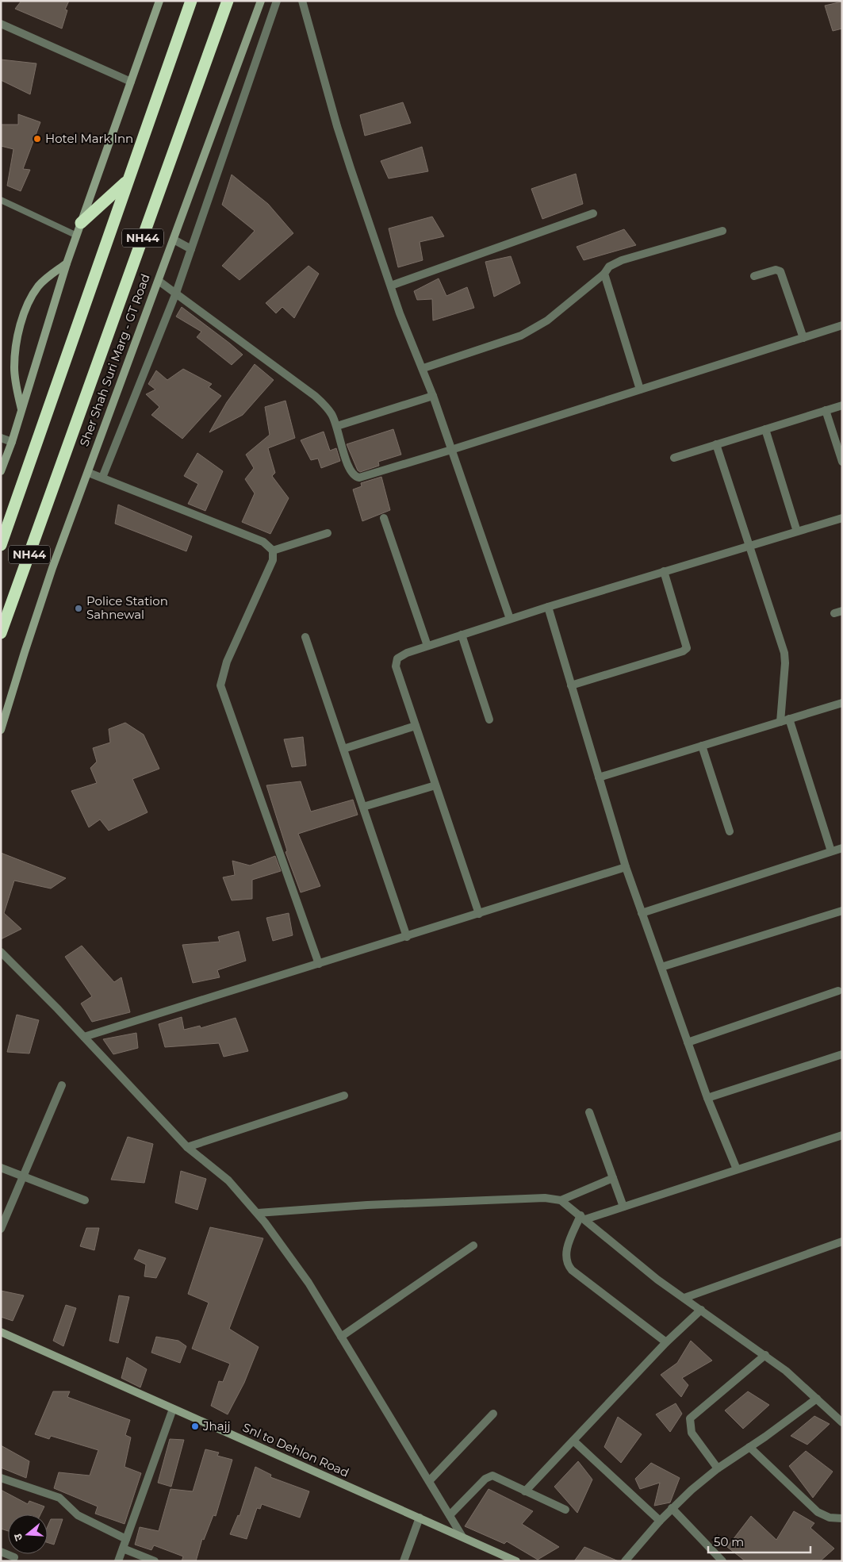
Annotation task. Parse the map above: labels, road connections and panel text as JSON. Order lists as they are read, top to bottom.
{
  "streets": {
    "highway": ["NH44", "Sher Shah Suri Marg - GT Road"],
    "street": ["Snl to Dehlon Road"]
  },
  "places": ["Hotel Mark Inn", "Police Station Sahnewal", "Jhajj"],
  "scale_bar": "50 m",
  "north": "left"
}
